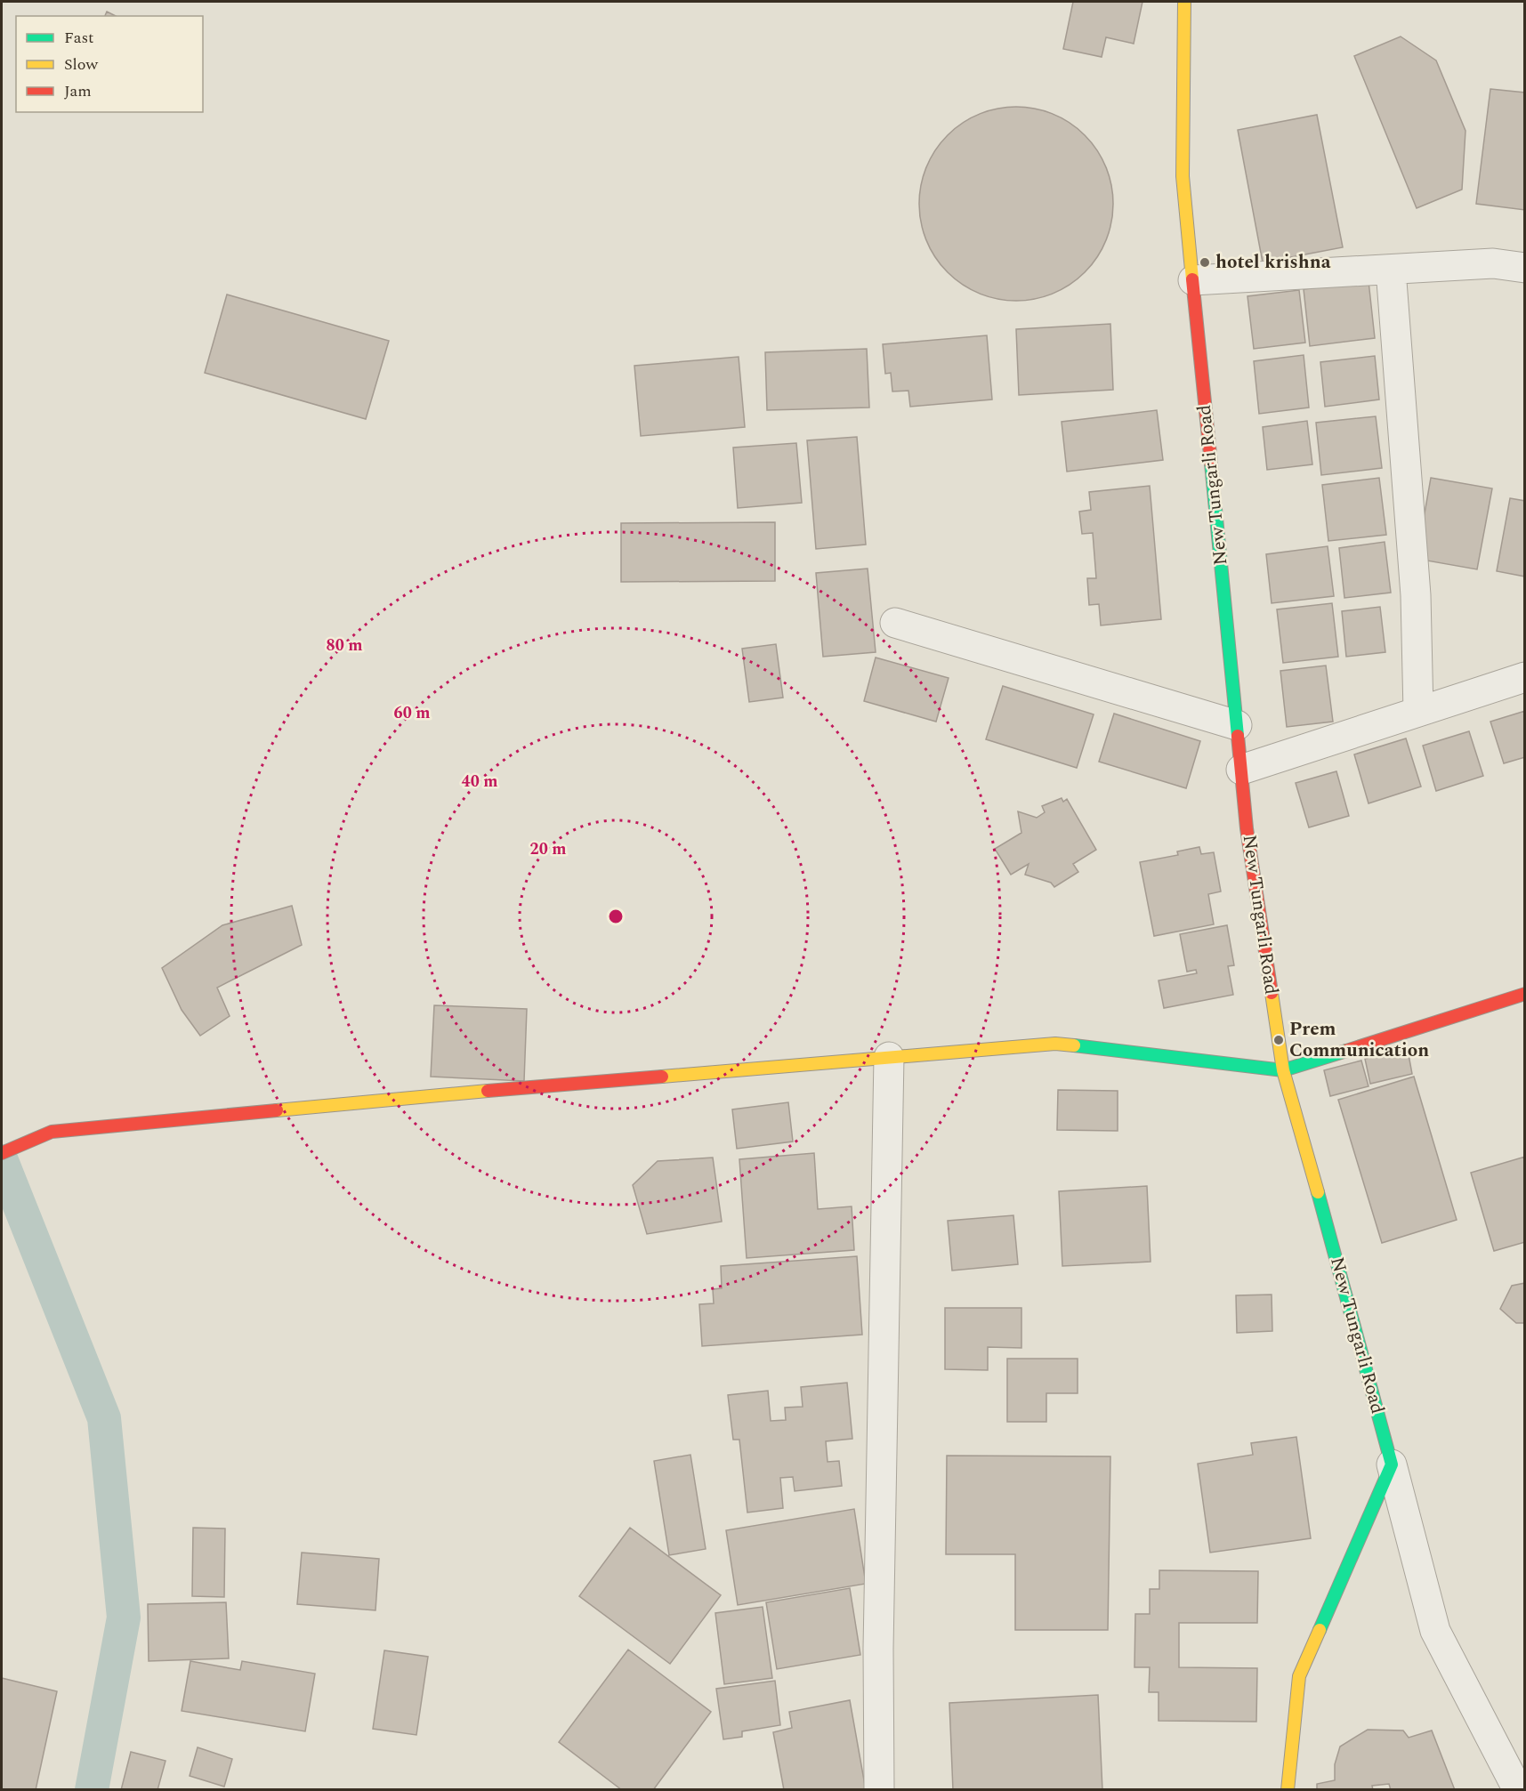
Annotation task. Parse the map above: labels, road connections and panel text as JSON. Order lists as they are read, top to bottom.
{
  "streets": {
    "street": ["New Tungarli Road"]
  },
  "places": ["hotel krishna", "Prem Communication"],
  "legend": ["Fast", "Slow", "Jam"],
  "rings": [
    "80 m",
    "60 m",
    "40 m",
    "20 m"
  ]
}
